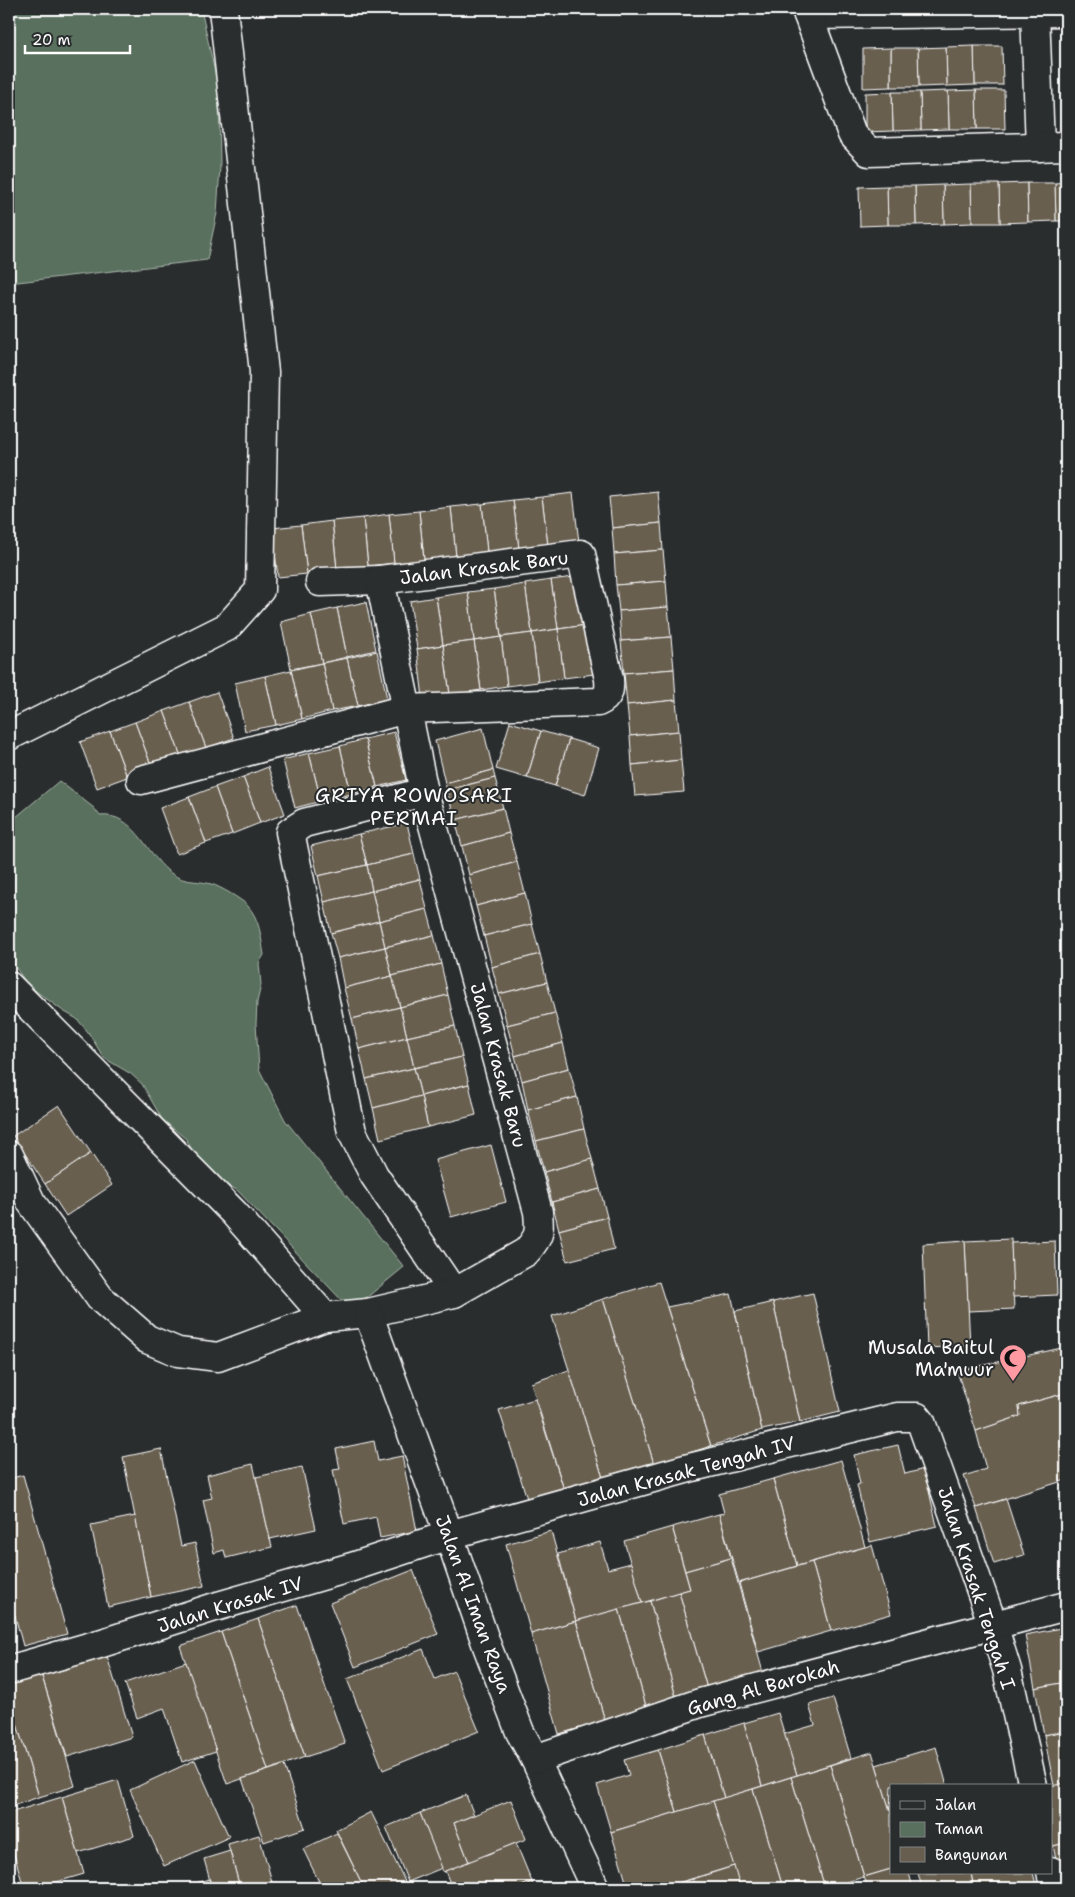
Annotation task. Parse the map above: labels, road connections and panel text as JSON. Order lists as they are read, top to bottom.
{
  "streets": {
    "street": [
      "Jalan Krasak Baru",
      "Jalan Krasak Tengah IV",
      "Jalan Krasak Tengah I",
      "Jalan Krasak IV",
      "Jalan Al Iman Raya",
      "Gang Al Barokah"
    ]
  },
  "crossings": [
    ["Jalan Krasak Baru", "Jalan Al Iman Raya"],
    ["Jalan Krasak Tengah IV", "Jalan Krasak Tengah I"],
    ["Jalan Krasak Tengah IV", "Jalan Krasak IV"],
    ["Jalan Krasak Tengah IV", "Jalan Al Iman Raya"],
    ["Jalan Krasak Tengah I", "Gang Al Barokah"],
    ["Jalan Krasak IV", "Jalan Al Iman Raya"],
    ["Jalan Al Iman Raya", "Gang Al Barokah"]
  ],
  "districts": ["GRIYA ROWOSARI PERMAI"],
  "places": {
    "mosque": ["Musala Baitul Ma'muur"]
  },
  "legend": ["Jalan", "Taman", "Bangunan"],
  "scale_bar": "20 m"
}
